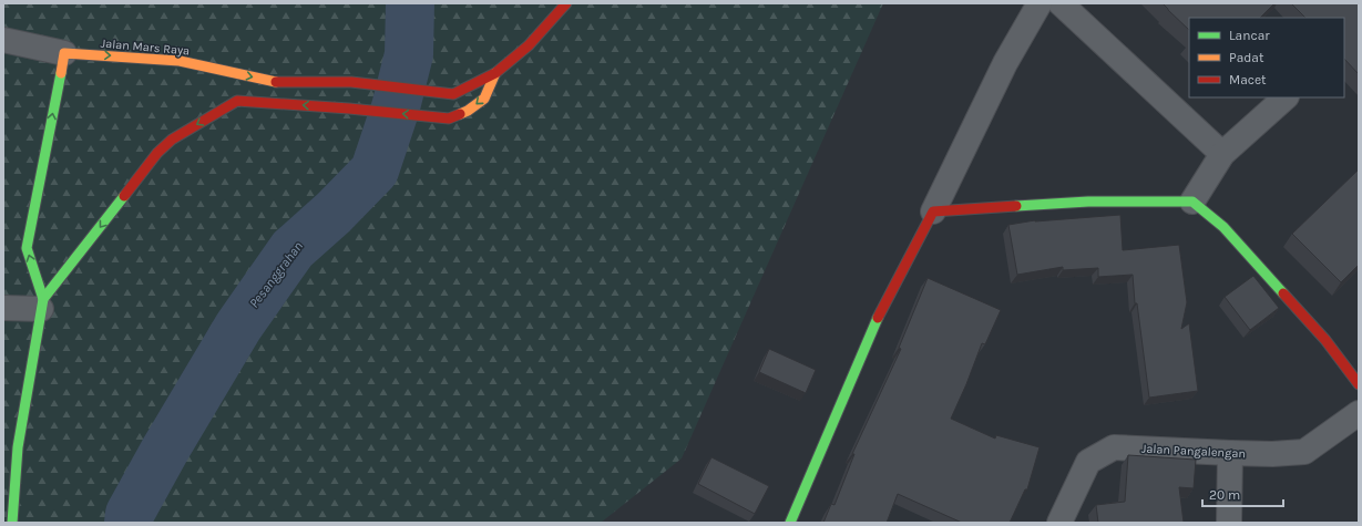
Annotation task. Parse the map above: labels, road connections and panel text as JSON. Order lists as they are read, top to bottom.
{
  "streets": {
    "street": ["Jalan Mars Raya", "Jalan Pangalengan"]
  },
  "water": ["Pesanggrahan"],
  "legend": ["Lancar", "Padat", "Macet"],
  "scale_bar": "20 m"
}
